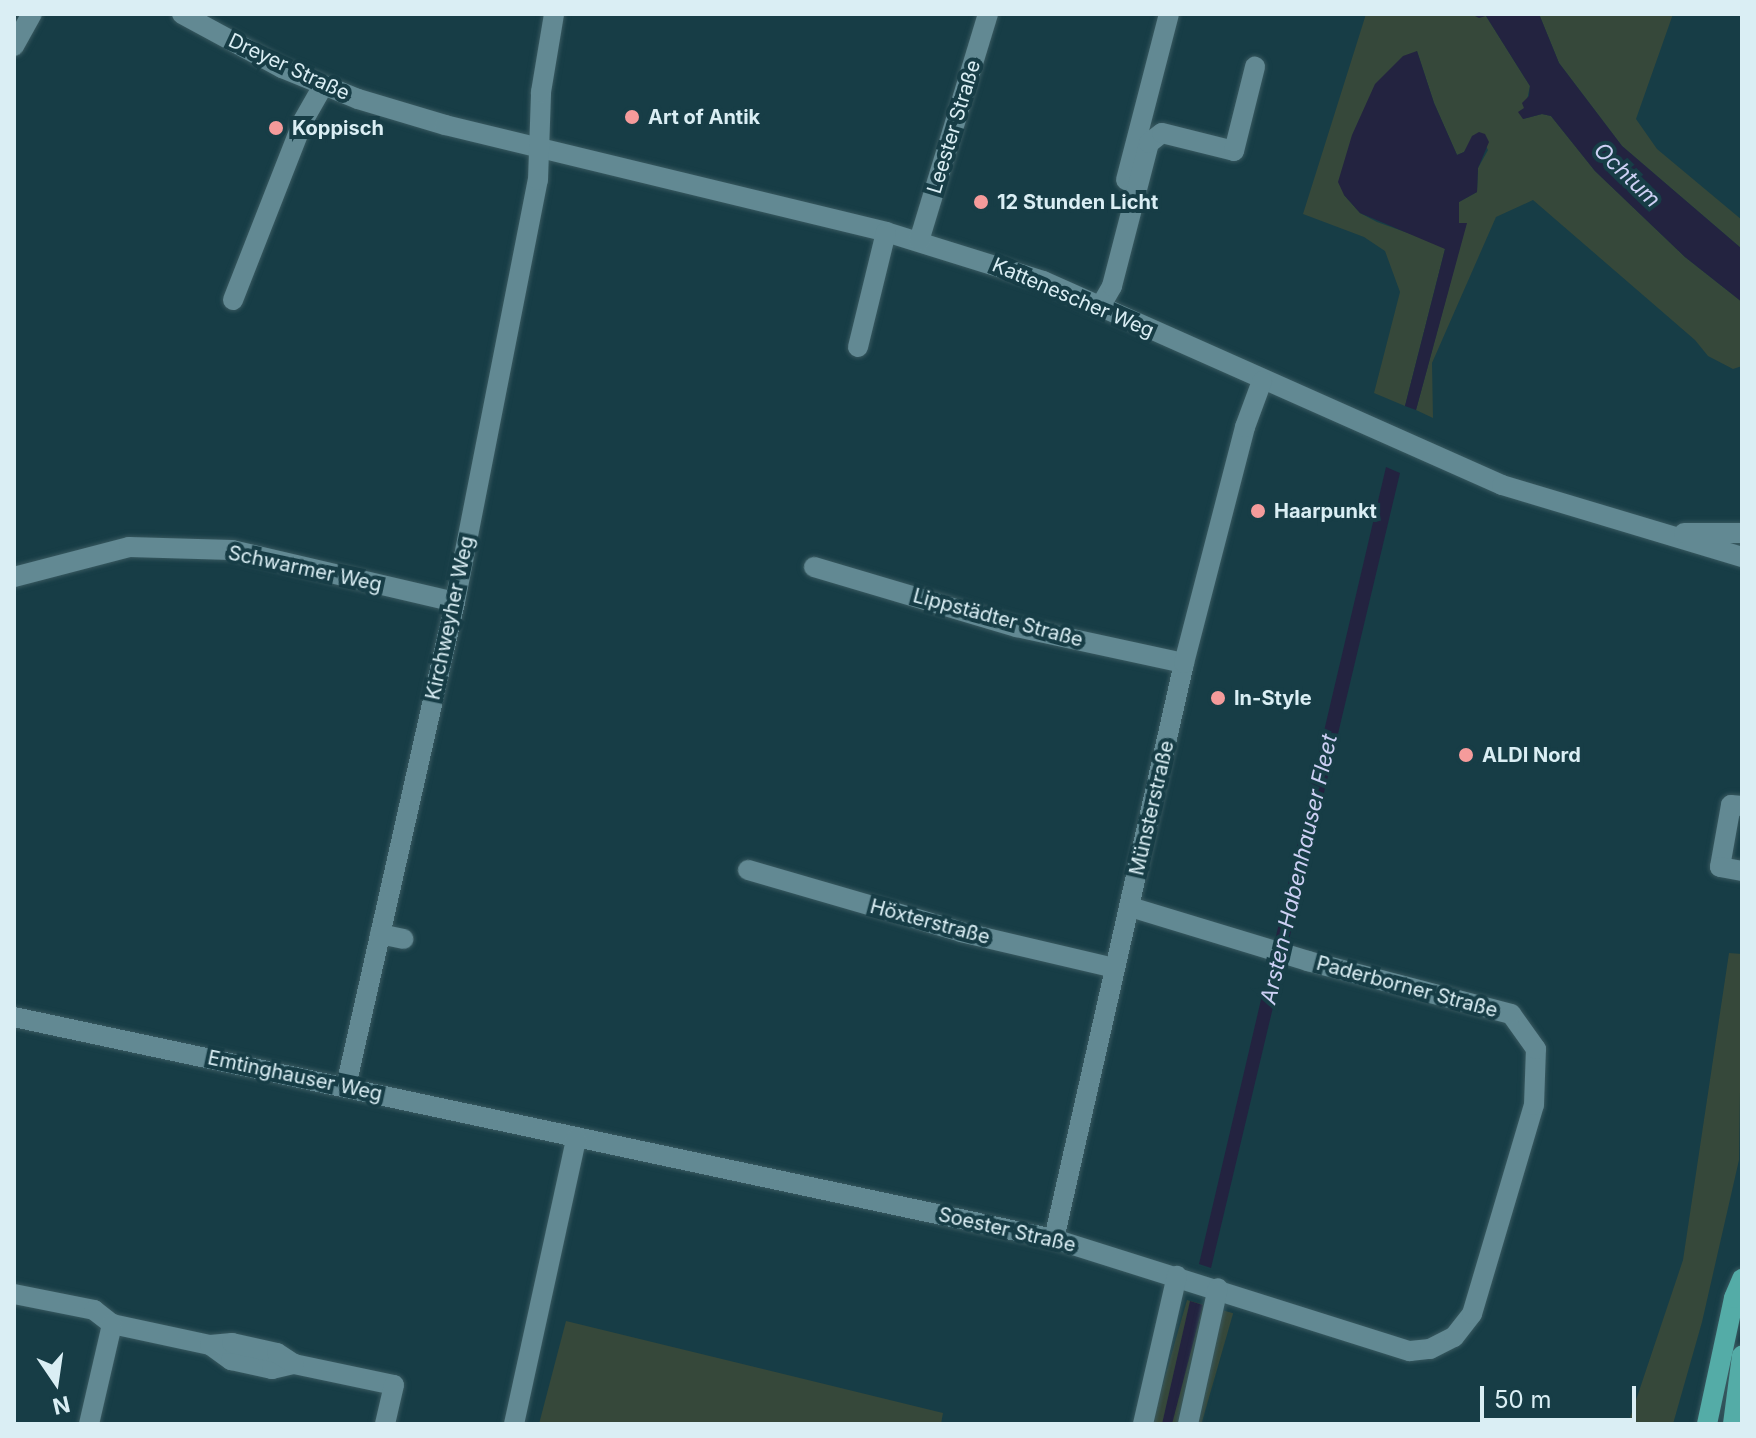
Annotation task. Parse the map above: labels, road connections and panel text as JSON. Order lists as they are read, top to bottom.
{
  "streets": {
    "street": [
      "Dreyer Straße",
      "Leester Straße",
      "Kattenescher Weg",
      "Schwarmer Weg",
      "Kirchweyher Weg",
      "Lippstädter Straße",
      "Münsterstraße",
      "Höxterstraße",
      "Paderborner Straße",
      "Emtinghauser Weg",
      "Soester Straße"
    ]
  },
  "crossings": [
    ["Dreyer Straße", "Kattenescher Weg"],
    ["Dreyer Straße", "Kirchweyher Weg"],
    ["Leester Straße", "Kattenescher Weg"],
    ["Kattenescher Weg", "Kirchweyher Weg"],
    ["Kattenescher Weg", "Münsterstraße"],
    ["Schwarmer Weg", "Kirchweyher Weg"],
    ["Kirchweyher Weg", "Emtinghauser Weg"],
    ["Lippstädter Straße", "Münsterstraße"],
    ["Münsterstraße", "Höxterstraße"],
    ["Münsterstraße", "Paderborner Straße"],
    ["Münsterstraße", "Soester Straße"],
    ["Paderborner Straße", "Soester Straße"],
    ["Emtinghauser Weg", "Soester Straße"]
  ],
  "water": ["Ochtum", "Arsten-Habenhauser Fleet"],
  "places": [
    "Art of Antik",
    "Koppisch",
    "12 Stunden Licht",
    "Haarpunkt",
    "In-Style",
    "ALDI Nord"
  ],
  "scale_bar": "50 m",
  "north": "bottom"
}
